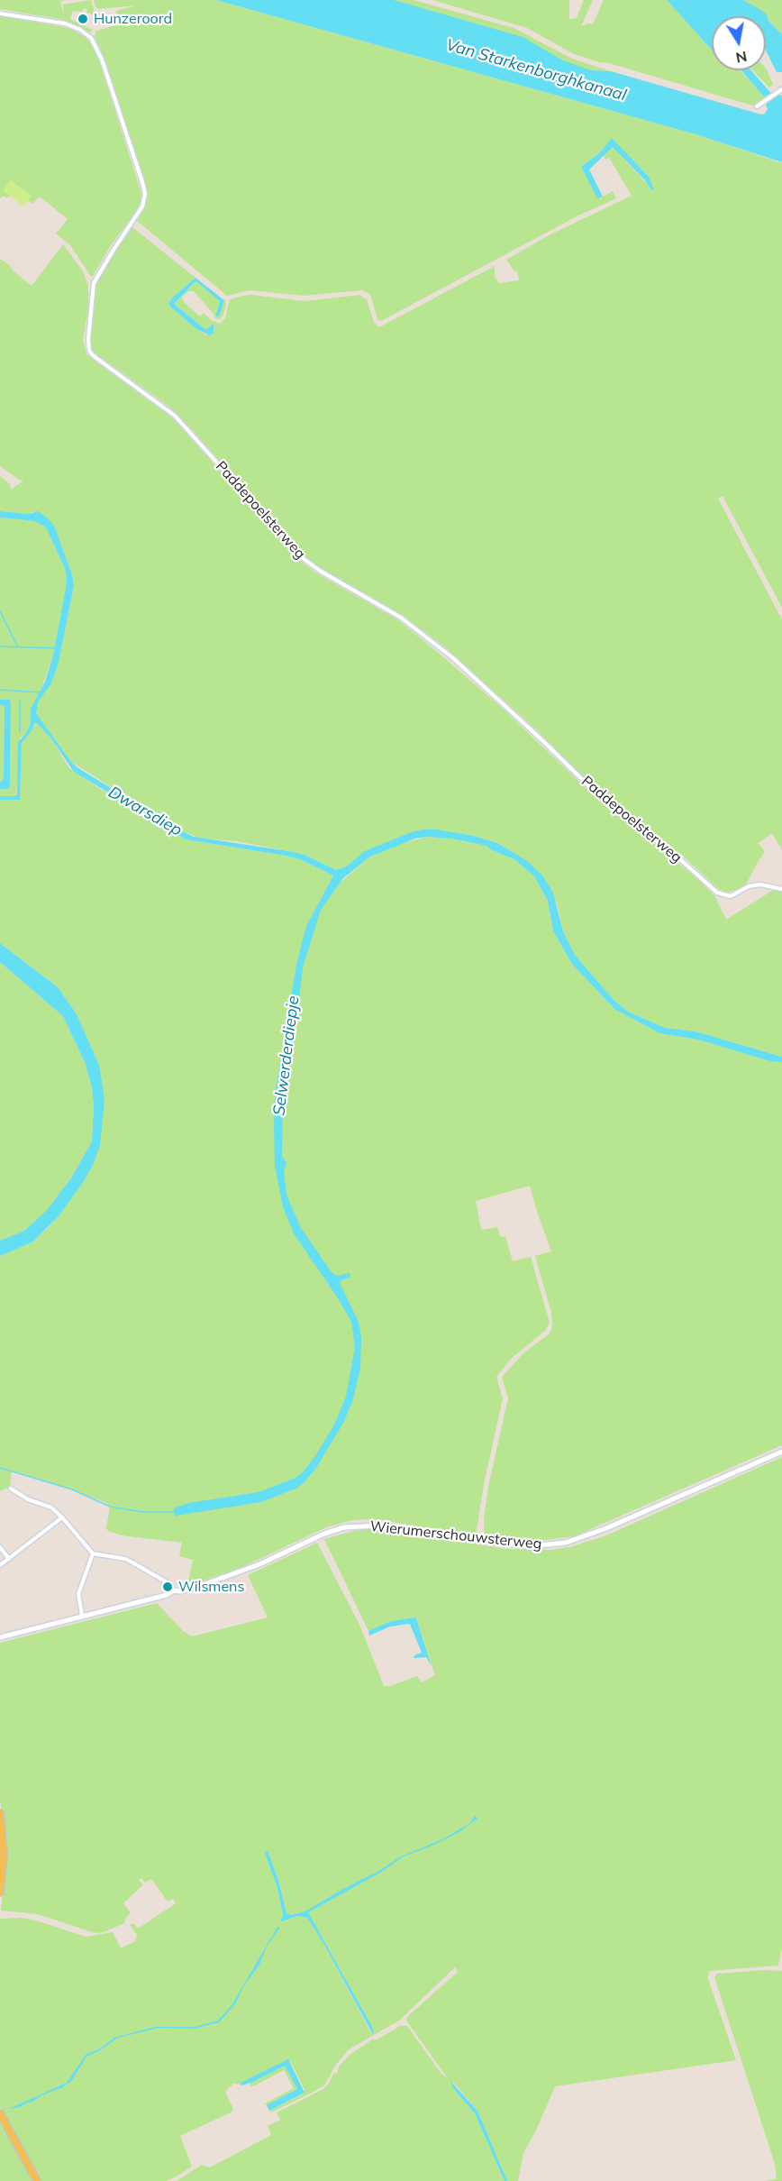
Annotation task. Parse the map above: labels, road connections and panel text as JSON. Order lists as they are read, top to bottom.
{
  "streets": {
    "street": ["Paddepoelsterweg", "Wierumerschouwsterweg"]
  },
  "water": ["Van Starkenborghkanaal", "Dwarsdiep", "Selwerderdiepje"],
  "places": ["Hunzeroord", "Wilsmens"],
  "north": "bottom"
}
